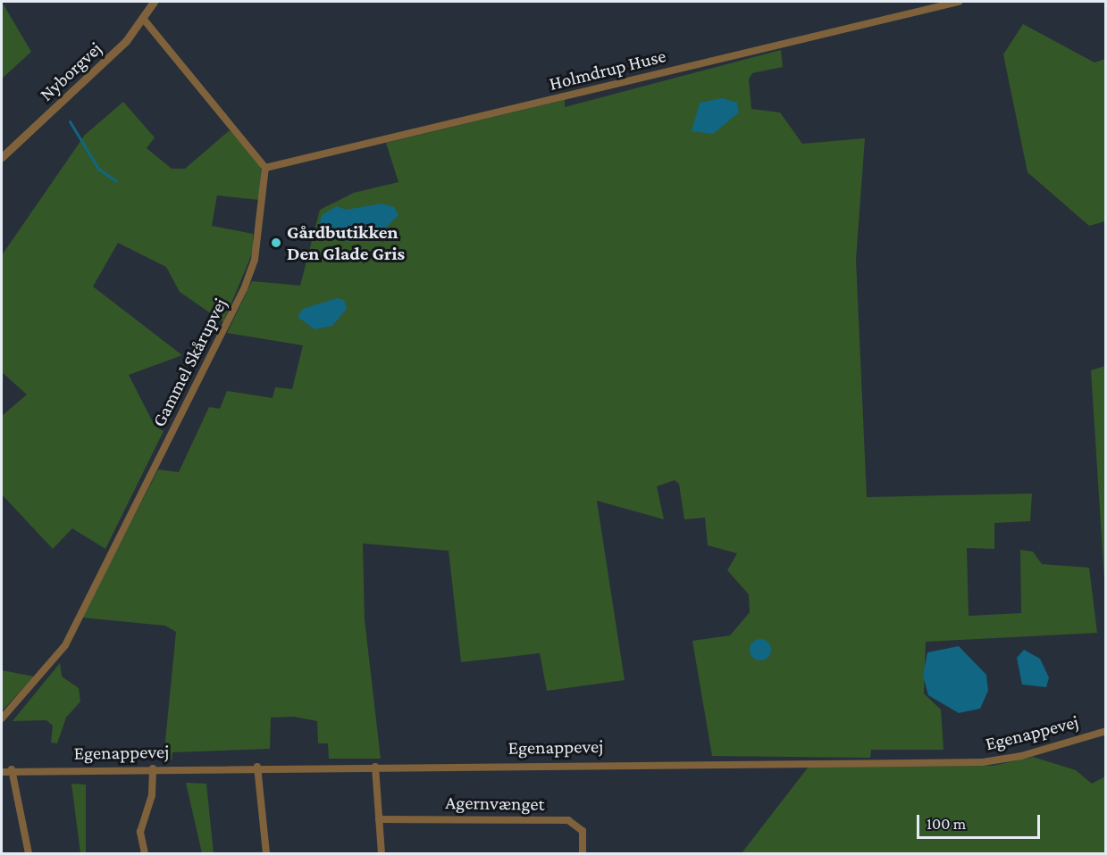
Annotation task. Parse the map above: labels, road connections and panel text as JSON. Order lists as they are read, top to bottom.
{
  "streets": {
    "street": [
      "Holmdrup Huse",
      "Nyborgvej",
      "Gammel Skårupvej",
      "Egenappevej",
      "Agernvænget"
    ]
  },
  "crossings": [
    ["Holmdrup Huse", "Gammel Skårupvej"]
  ],
  "places": ["Gårdbutikken Den Glade Gris"],
  "scale_bar": "100 m"
}
